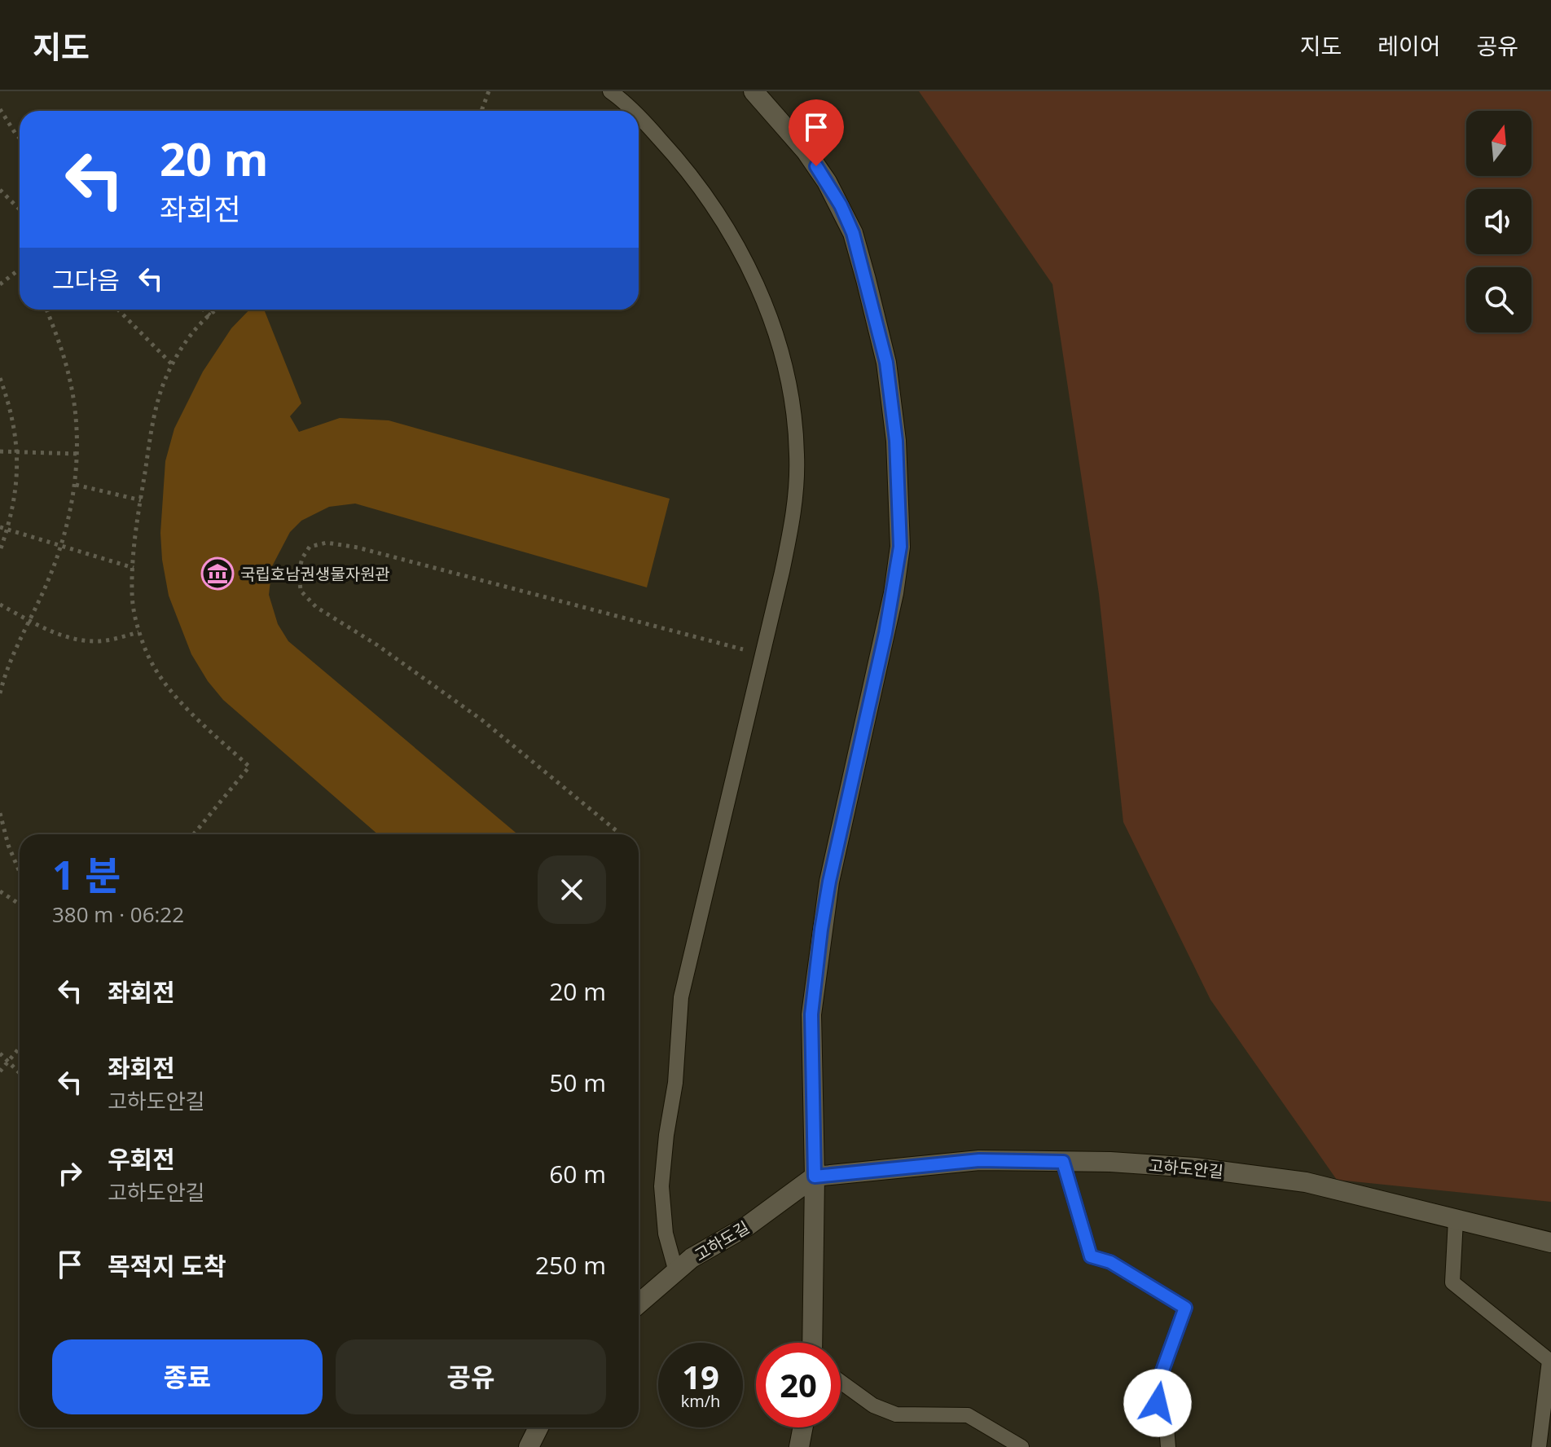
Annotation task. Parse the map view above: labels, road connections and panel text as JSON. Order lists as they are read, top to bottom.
{
  "streets": {
    "street": ["고하도안길", "고하도길"]
  },
  "crossings": [
    ["고하도안길", "고하도길"]
  ],
  "places": {
    "museum": ["국립호남권생물자원관"]
  },
  "north": "top",
  "page": {
    "header": "지도",
    "nav": ["지도", "레이어", "공유"],
    "turn": ["20 m", "좌회전"],
    "then": "그다음",
    "heading": ["1 분", "380 m · 06:22"],
    "list": [
      {
        "name": "좌회전",
        "value": "20 m"
      },
      {
        "name": "좌회전",
        "note": "고하도안길",
        "value": "50 m"
      },
      {
        "name": "우회전",
        "note": "고하도안길",
        "value": "60 m"
      },
      {
        "name": "목적지 도착",
        "value": "250 m"
      }
    ],
    "buttons": ["종료", "공유"],
    "speed": "19 km/h",
    "limit": "20"
  }
}
